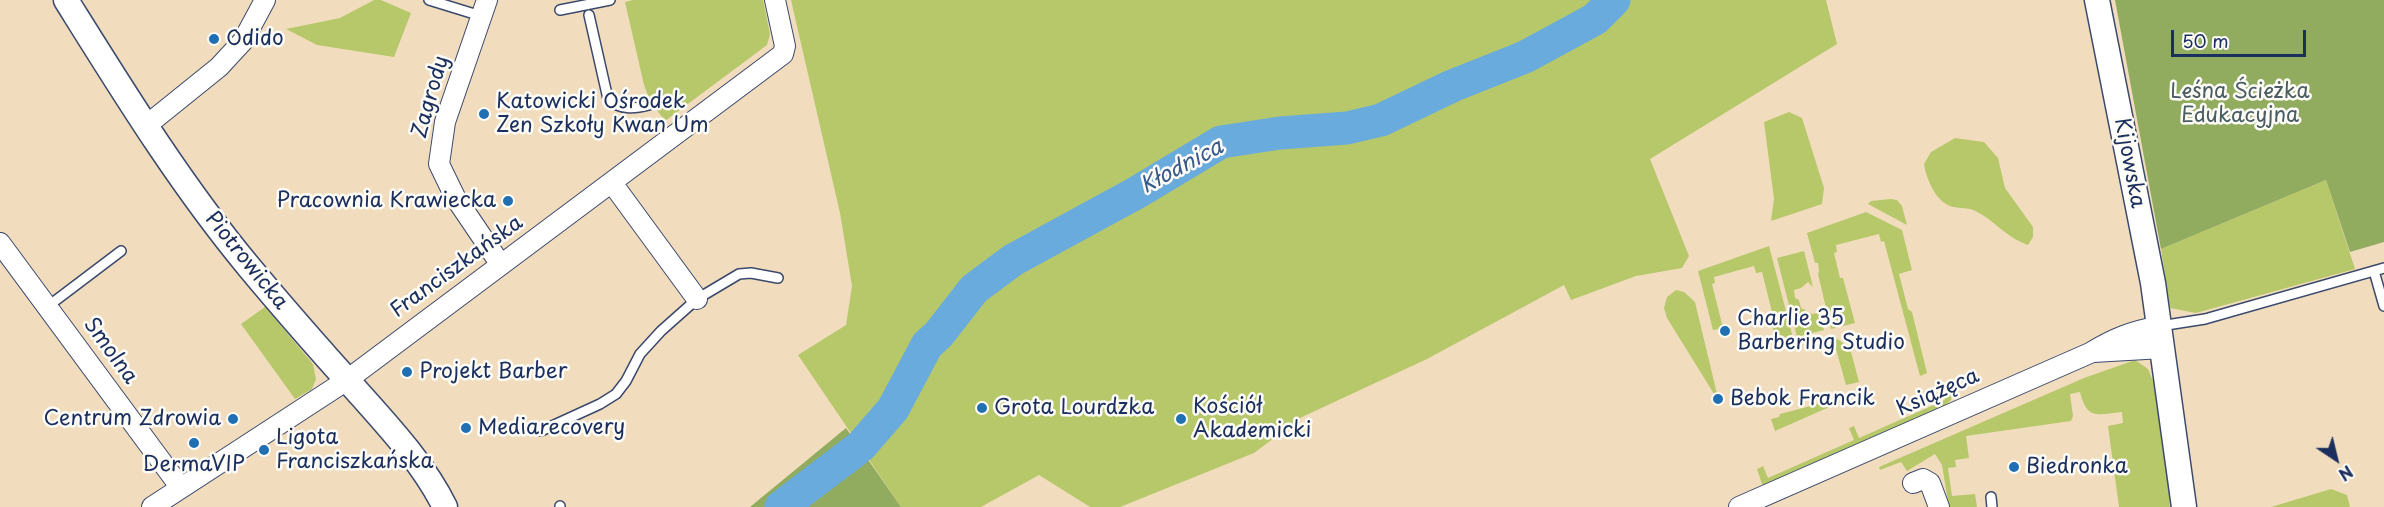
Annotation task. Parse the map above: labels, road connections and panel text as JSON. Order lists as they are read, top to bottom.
{
  "streets": {
    "street": [
      "Zagrody",
      "Kijowska",
      "Piotrowicka",
      "Franciszkańska",
      "Smolna",
      "Książęca"
    ]
  },
  "crossings": [
    ["Zagrody", "Franciszkańska"],
    ["Kijowska", "Książęca"],
    ["Piotrowicka", "Franciszkańska"],
    ["Franciszkańska", "Smolna"]
  ],
  "water": ["Kłodnica"],
  "parks": ["Leśna Ścieżka Edukacyjna"],
  "places": [
    "Odido",
    "Katowicki Ośrodek Zen Szkoły Kwan Um",
    "Pracownia Krawiecka",
    "Charlie 35 Barbering Studio",
    "Projekt Barber",
    "Bebok Francik",
    "Grota Lourdzka",
    "Centrum Zdrowia",
    "Kościół Akademicki",
    "Mediarecovery",
    "DermaVIP",
    "Ligota Franciszkańska",
    "Biedronka"
  ],
  "scale_bar": "50 m",
  "north": "bottom right"
}
